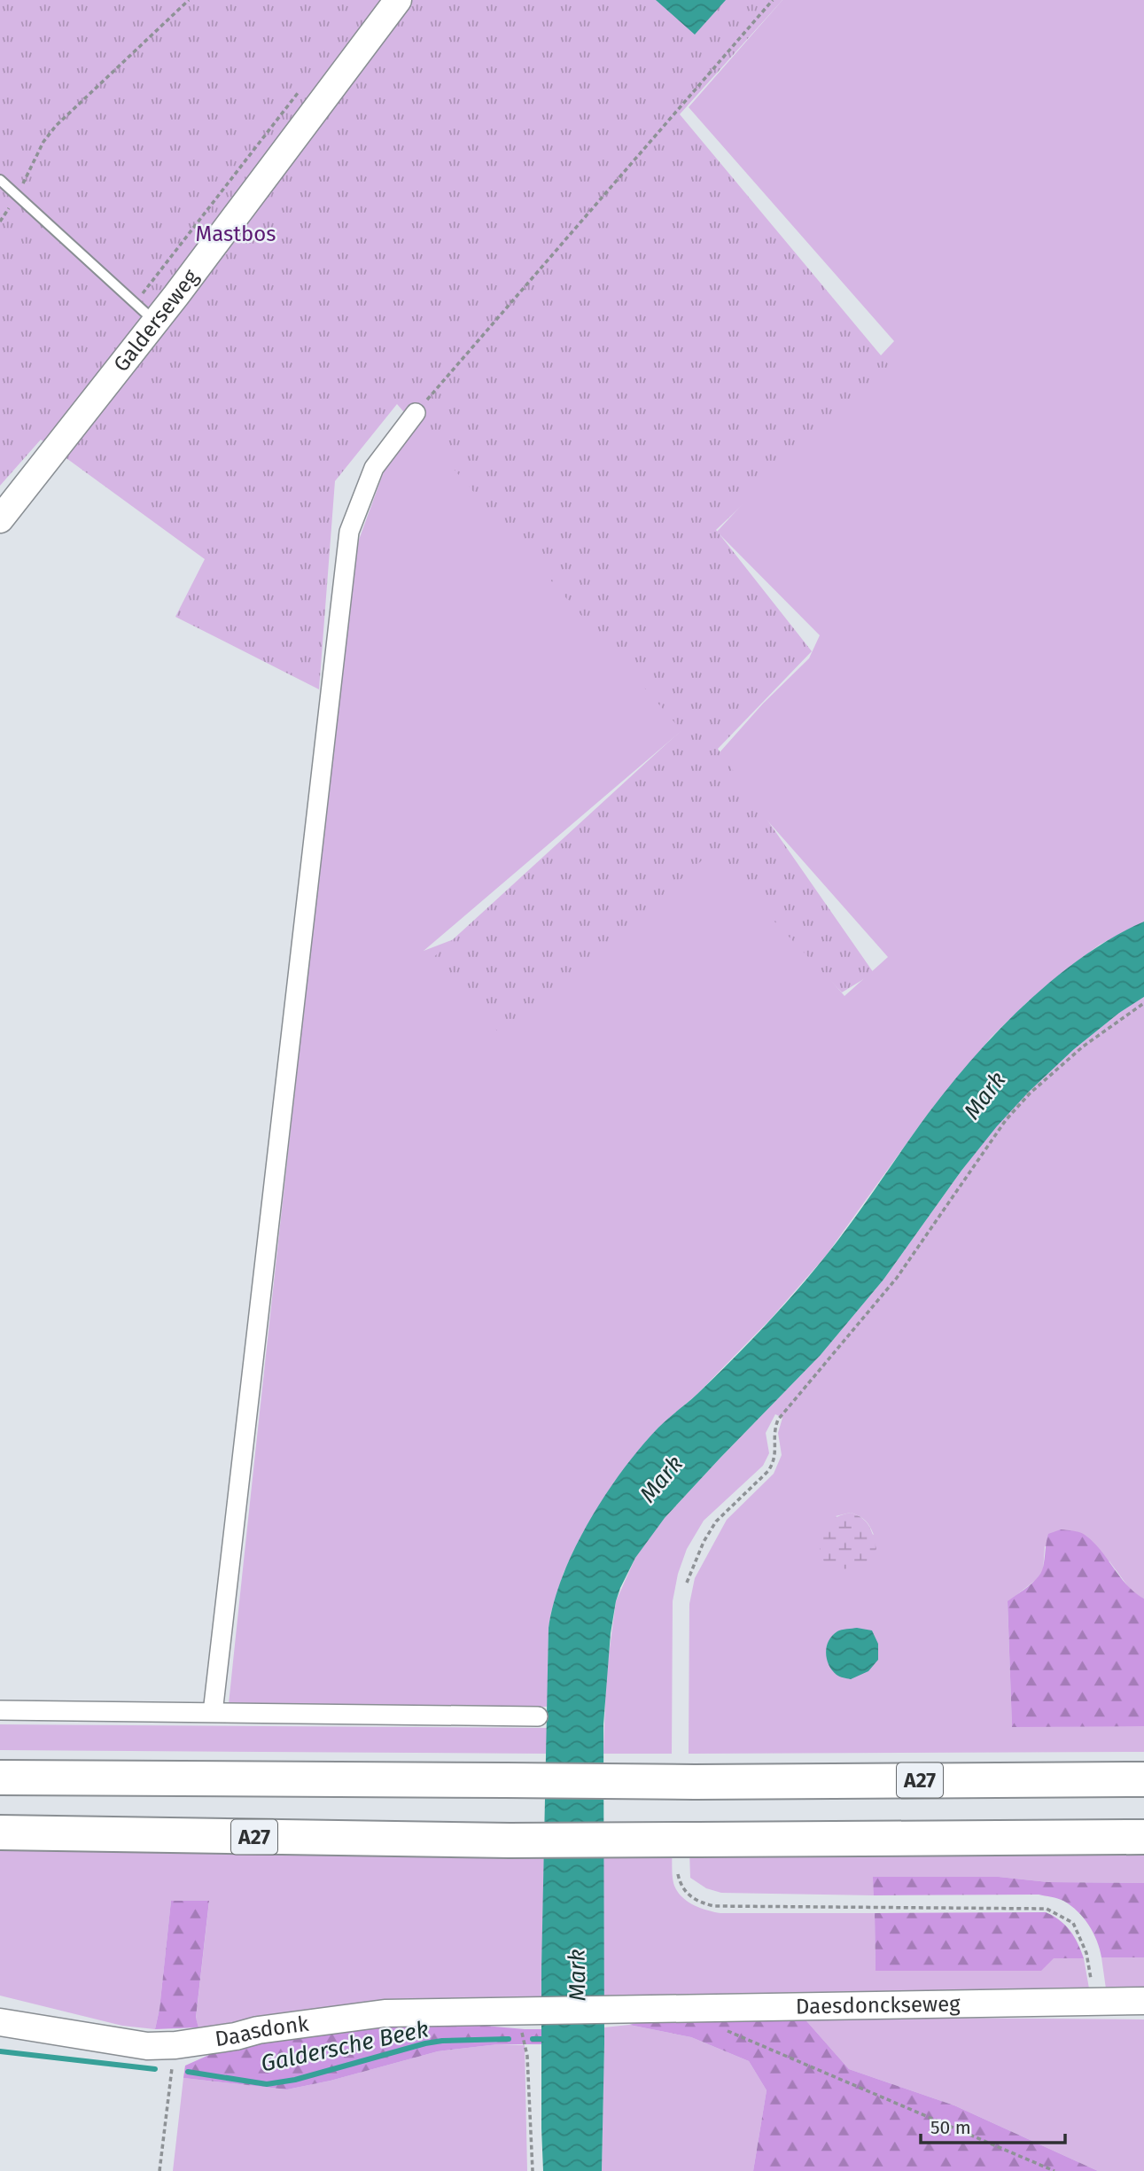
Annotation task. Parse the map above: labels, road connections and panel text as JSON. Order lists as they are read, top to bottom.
{
  "streets": {
    "highway": ["A27"],
    "street": ["Galderseweg", "Daesdonckseweg", "Daasdonk"]
  },
  "crossings": [
    ["Daesdonckseweg", "Daasdonk"]
  ],
  "water": ["Mark", "Galdersche Beek"],
  "parks": ["Mastbos"],
  "scale_bar": "50 m"
}
